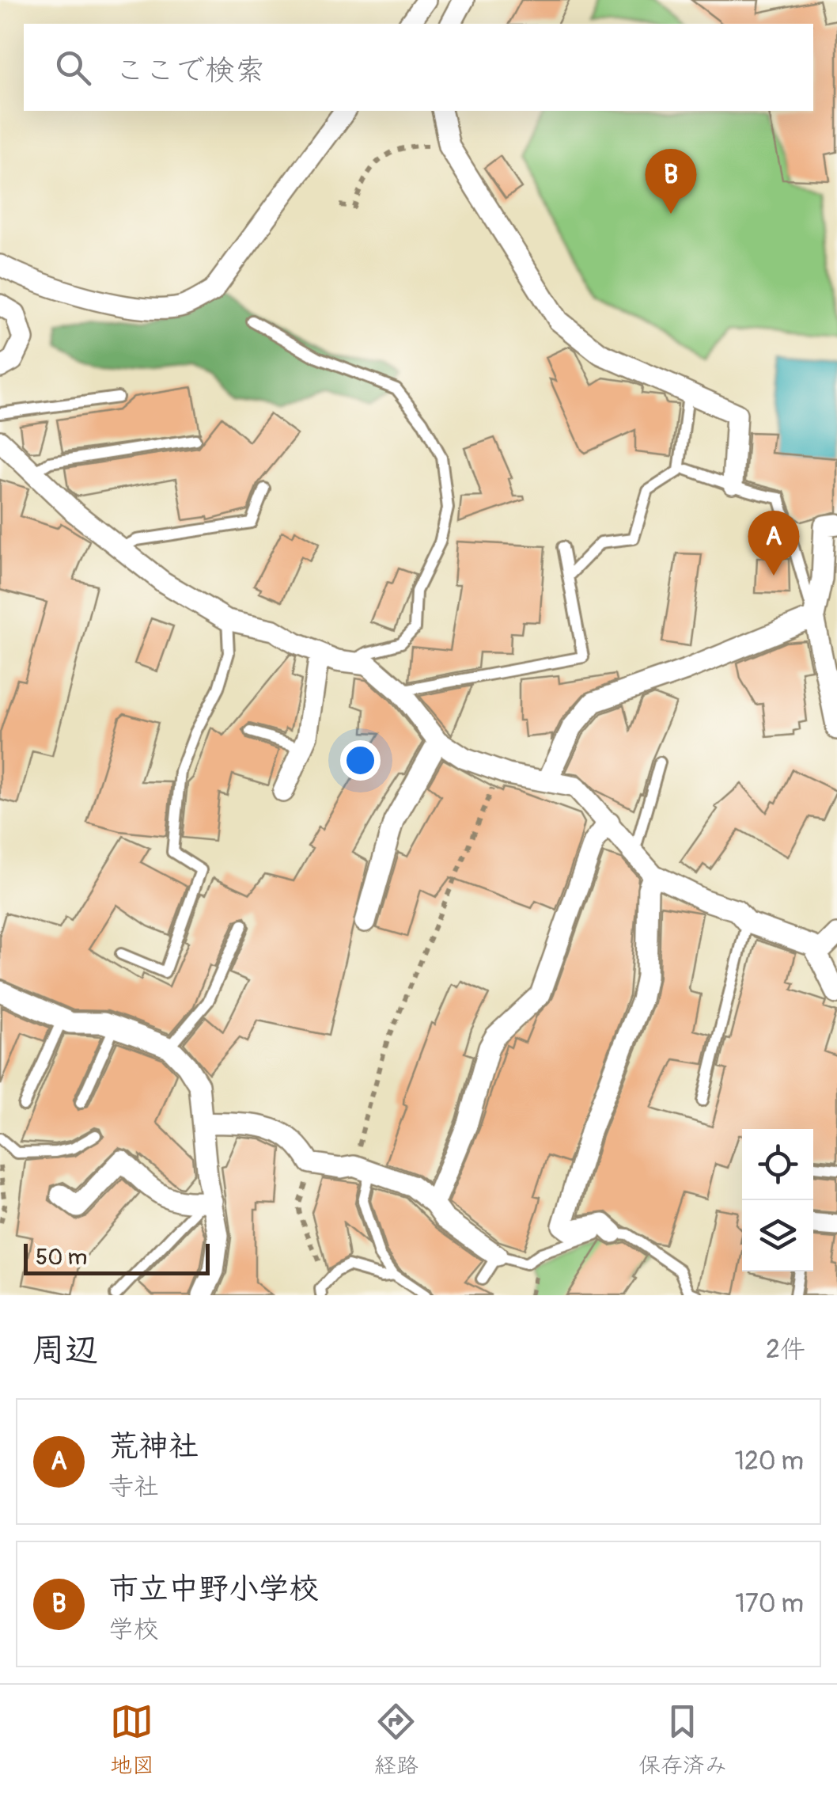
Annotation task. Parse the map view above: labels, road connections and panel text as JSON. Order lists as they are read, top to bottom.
{
  "scale_bar": "50 m",
  "page": {
    "search": "ここで検索",
    "pins": ["B", "A"],
    "scale": "50 m",
    "heading": ["周辺", "2件"],
    "list": [
      {
        "mark": "A",
        "name": "荒神社",
        "note": "寺社",
        "value": "120 m"
      },
      {
        "mark": "B",
        "name": "市立中野小学校",
        "note": "学校",
        "value": "170 m"
      }
    ],
    "nav": ["地図", "経路", "保存済み"]
  }
}
